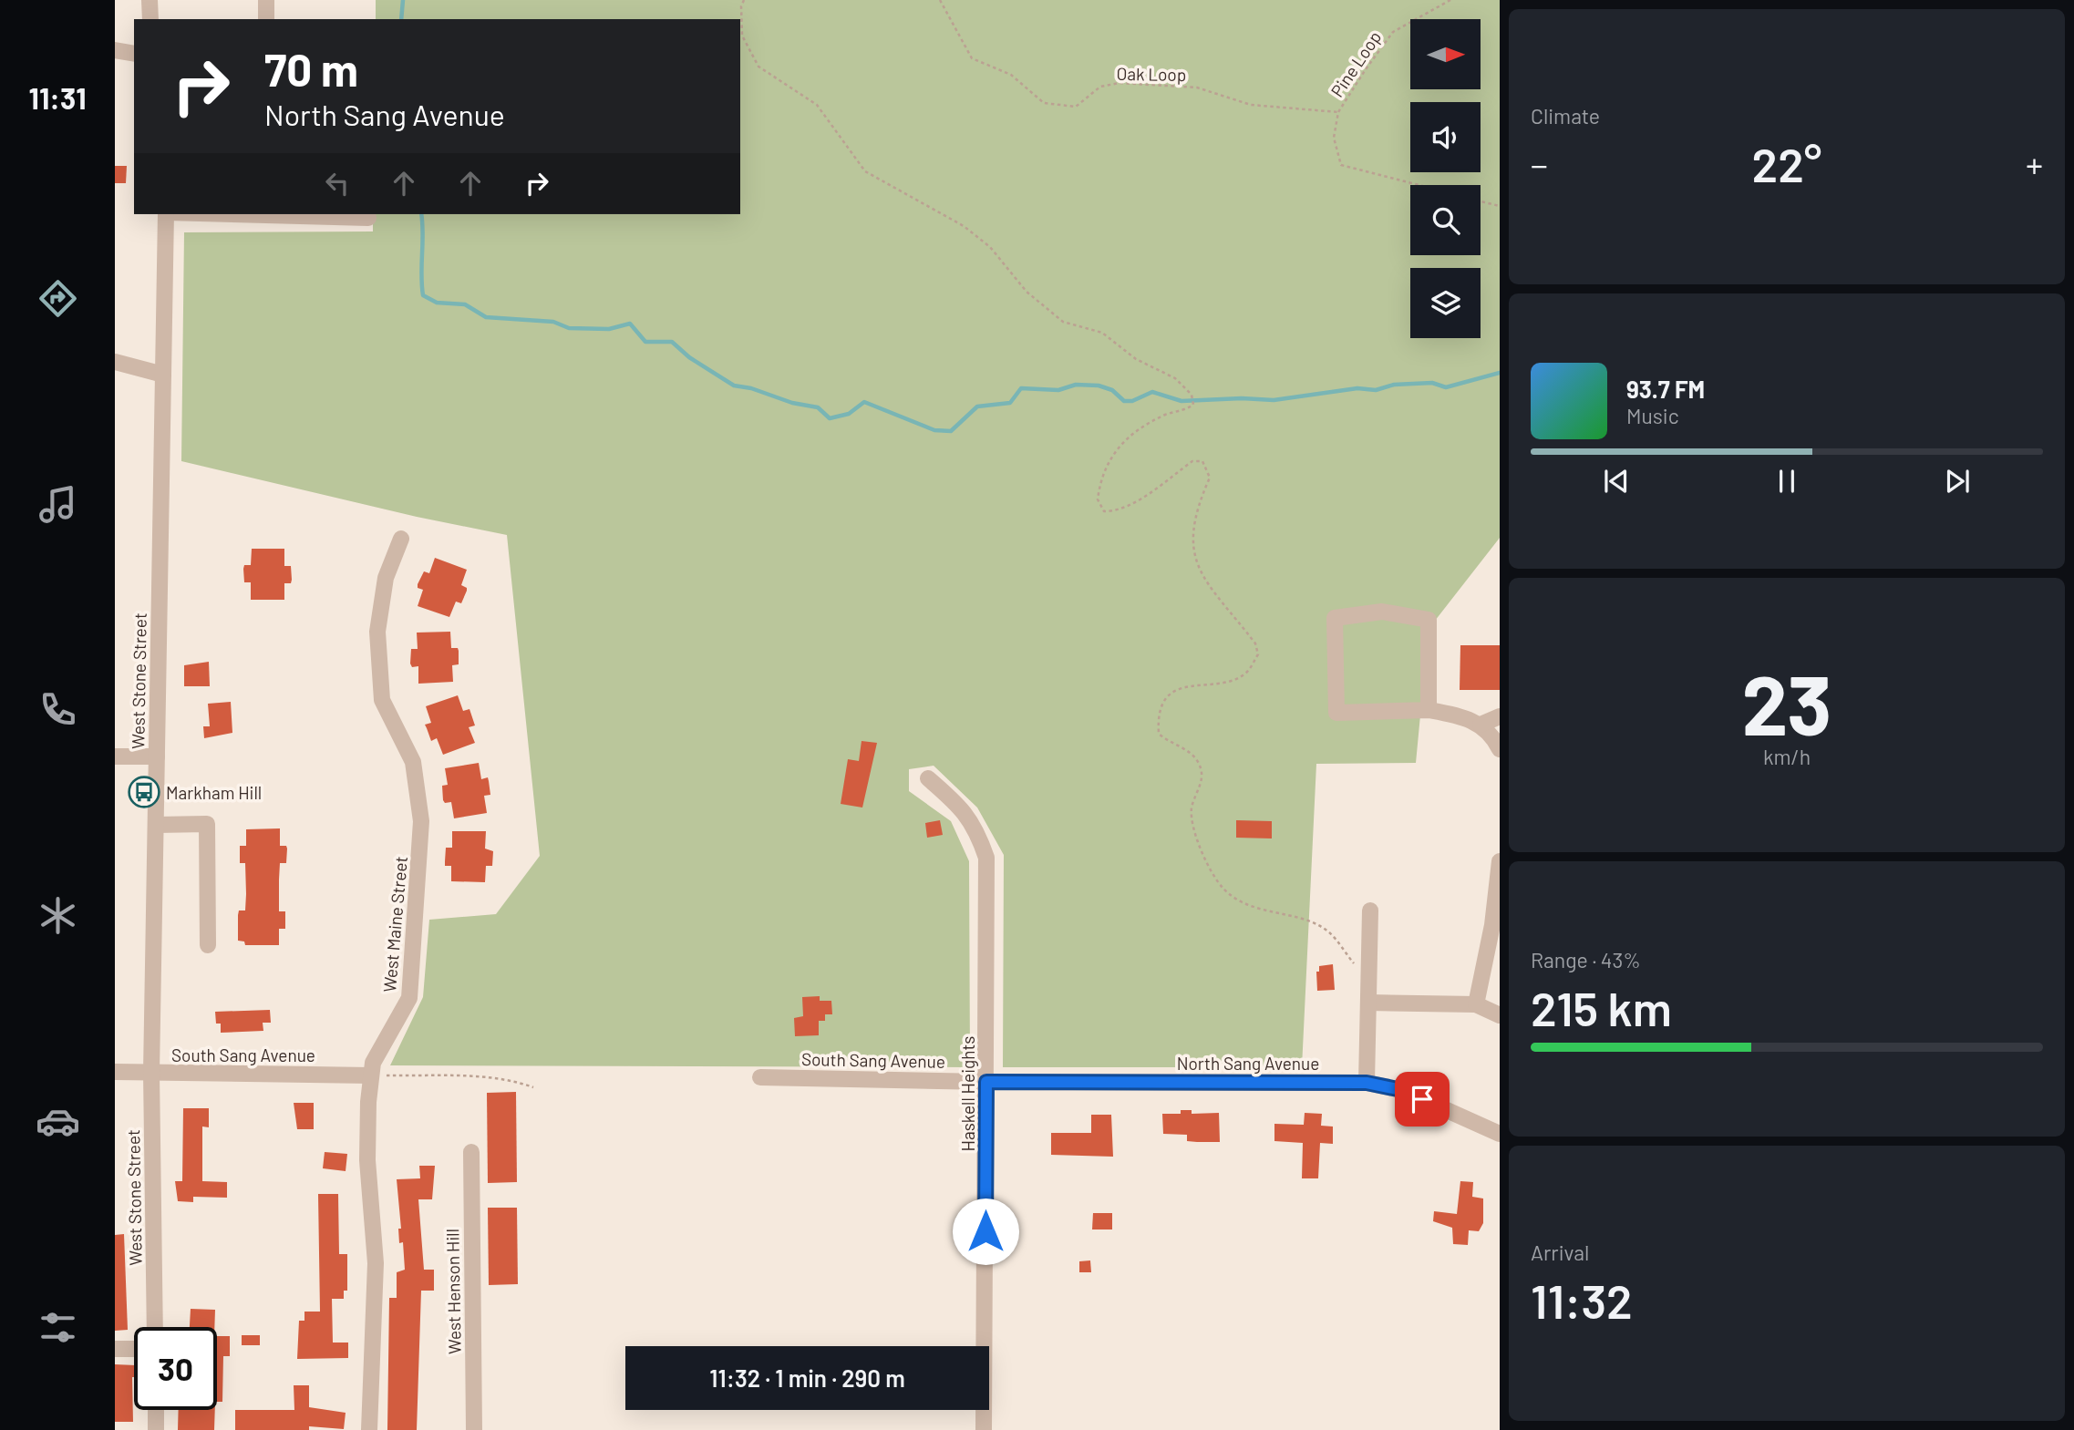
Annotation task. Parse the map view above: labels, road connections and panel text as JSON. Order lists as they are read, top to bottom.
{
  "streets": {
    "street": [
      "West Stone Street",
      "West Maine Street",
      "South Sang Avenue",
      "North Sang Avenue",
      "Haskell Heights",
      "West Henson Hill"
    ],
    "path": ["Pine Loop", "Oak Loop"]
  },
  "crossings": [
    ["Pine Loop", "Oak Loop"],
    ["West Stone Street", "South Sang Avenue"],
    ["West Maine Street", "South Sang Avenue"],
    ["South Sang Avenue", "North Sang Avenue"],
    ["South Sang Avenue", "Haskell Heights"],
    ["North Sang Avenue", "Haskell Heights"]
  ],
  "places": {
    "bus stop": ["Markham Hill"]
  },
  "north": "right",
  "page": {
    "tabs": "11:31",
    "tile": [
      "Climate",
      ["23", "km/h"],
      ["Range · 43%", "215 km"],
      ["Arrival", "11:32"]
    ],
    "turn": ["70 m", "North Sang Avenue"],
    "heat": ["−", "22°", "+"],
    "song": ["93.7 FM", "Music"],
    "limit": "30",
    "trip": "11:32 · 1 min · 290 m"
  }
}
